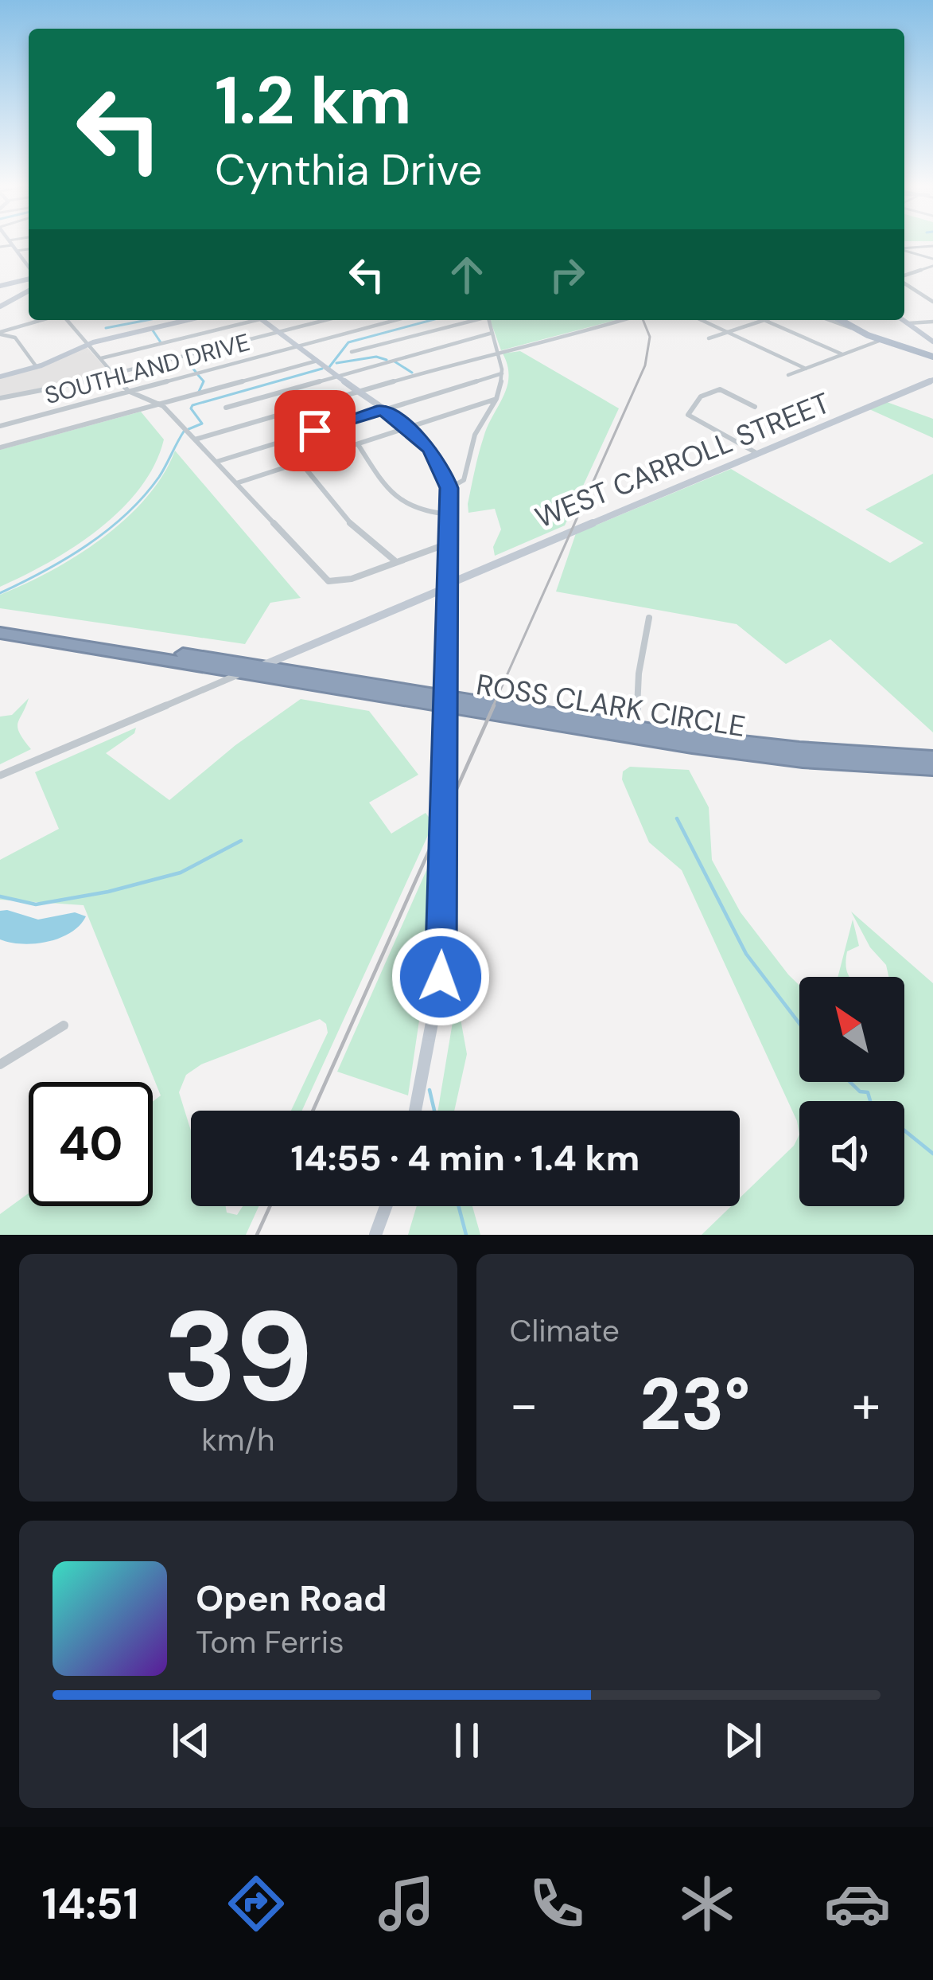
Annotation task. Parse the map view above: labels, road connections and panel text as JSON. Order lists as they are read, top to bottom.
{
  "streets": {
    "highway": ["ROSS CLARK CIRCLE"],
    "street": ["SOUTHLAND DRIVE", "WEST CARROLL STREET"]
  },
  "crossings": [
    ["WEST CARROLL STREET", "ROSS CLARK CIRCLE"]
  ],
  "north": "top left",
  "page": {
    "turn": ["1.2 km", "Cynthia Drive"],
    "limit": "40",
    "trip": "14:55 · 4 min · 1.4 km",
    "tile": [
      ["39", "km/h"],
      "Climate"
    ],
    "heat": ["−", "23°", "+"],
    "song": ["Open Road", "Tom Ferris"],
    "tabs": "14:51"
  }
}
